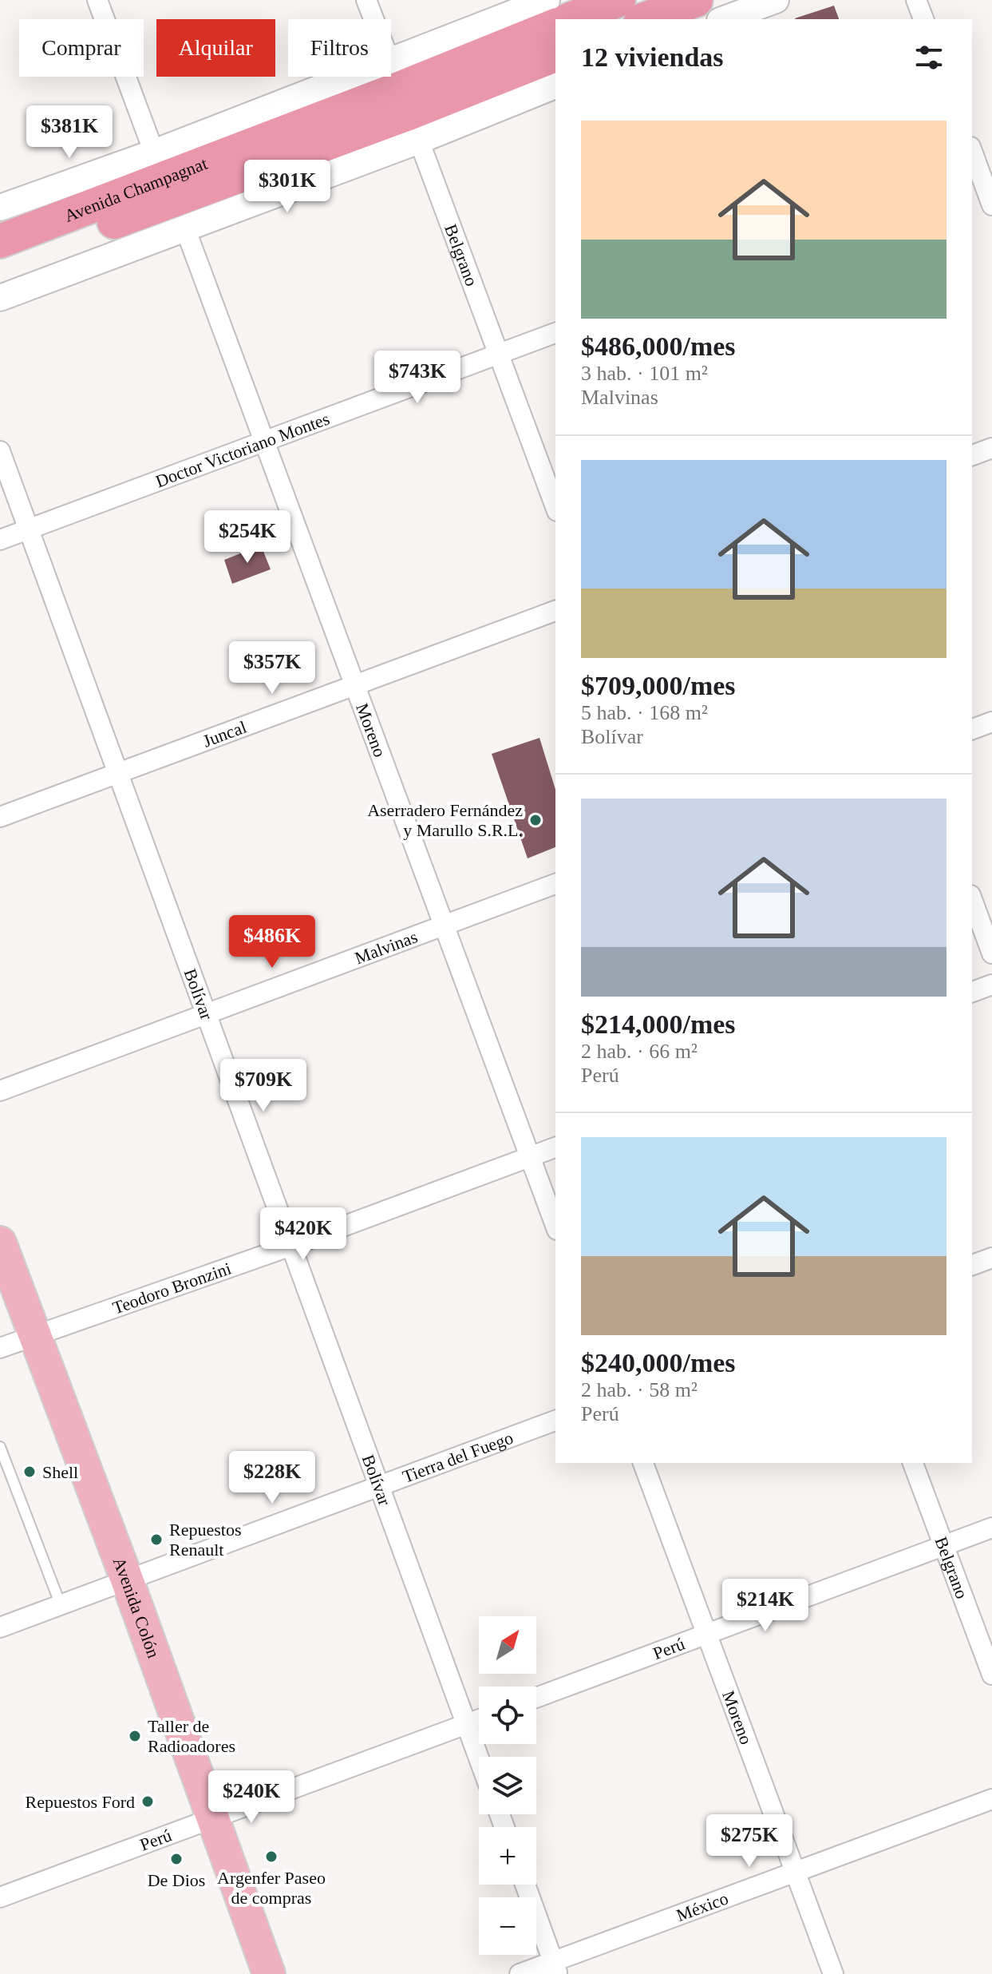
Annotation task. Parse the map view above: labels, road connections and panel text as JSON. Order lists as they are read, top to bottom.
{
  "streets": {
    "highway": ["Avenida Champagnat"],
    "main road": ["Avenida Colón"],
    "street": [
      "Belgrano",
      "Doctor Victoriano Montes",
      "Moreno",
      "Juncal",
      "Malvinas",
      "Bolívar",
      "Teodoro Bronzini",
      "Tierra del Fuego",
      "Perú",
      "México"
    ]
  },
  "crossings": [
    ["Avenida Champagnat", "Belgrano"],
    ["Avenida Champagnat", "Moreno"],
    ["Belgrano", "Doctor Victoriano Montes"],
    ["Belgrano", "Perú"],
    ["Doctor Victoriano Montes", "Moreno"],
    ["Doctor Victoriano Montes", "Bolívar"],
    ["Moreno", "Juncal"],
    ["Moreno", "Malvinas"],
    ["Moreno", "Teodoro Bronzini"],
    ["Moreno", "Perú"],
    ["Moreno", "México"],
    ["Juncal", "Bolívar"],
    ["Malvinas", "Bolívar"],
    ["Bolívar", "Teodoro Bronzini"],
    ["Bolívar", "Tierra del Fuego"],
    ["Bolívar", "Perú"],
    ["Teodoro Bronzini", "Avenida Colón"],
    ["Tierra del Fuego", "Avenida Colón"],
    ["Avenida Colón", "Perú"]
  ],
  "places": [
    "Aserradero Fernández y Marullo S.R.L.",
    "Shell",
    "Repuestos Renault",
    "Taller de Radioadores",
    "Repuestos Ford",
    "Argenfer Paseo de compras",
    "De Dios"
  ],
  "north": "top right",
  "page": {
    "chip": ["Comprar", "Alquilar", "Filtros"],
    "heading": "12 viviendas",
    "list": [
      {
        "name": "$486,000/mes",
        "note": "3 hab. · 101 m² · Malvinas"
      },
      {
        "name": "$709,000/mes",
        "note": "5 hab. · 168 m² · Bolívar"
      },
      {
        "name": "$214,000/mes",
        "note": "2 hab. · 66 m² · Perú"
      },
      {
        "name": "$240,000/mes",
        "note": "2 hab. · 58 m² · Perú"
      }
    ],
    "price": [
      "$381K",
      "$301K",
      "$743K",
      "$254K",
      "$357K",
      "$486K",
      "$709K",
      "$420K",
      "$228K",
      "$214K",
      "$240K",
      "$275K"
    ],
    "map_buttons": ["+", "−"]
  }
}
